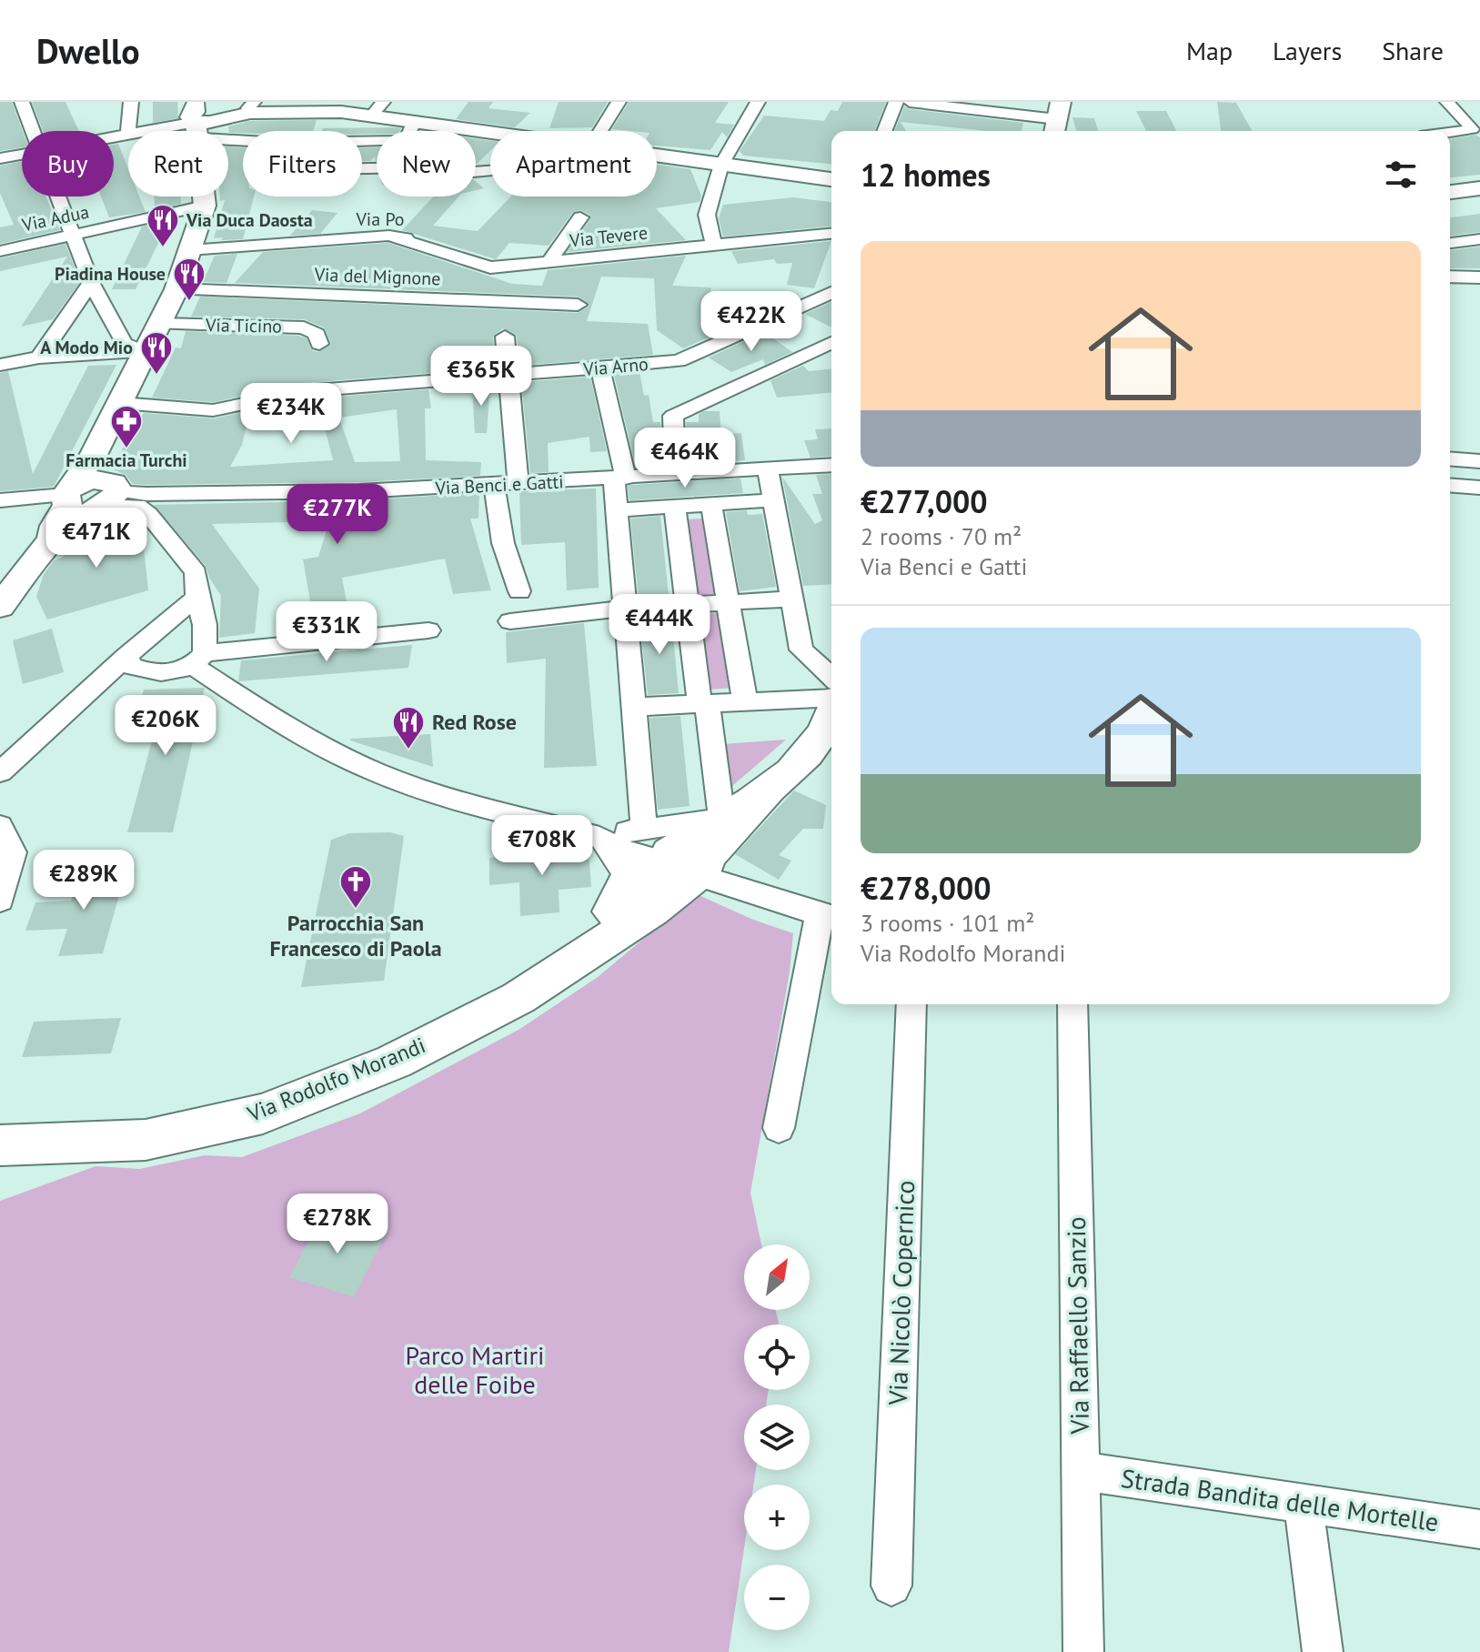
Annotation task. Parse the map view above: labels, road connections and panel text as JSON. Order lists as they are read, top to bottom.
{
  "streets": {
    "street": [
      "Via Adua",
      "Via Po",
      "Via Tevere",
      "Via del Mignone",
      "Via Ticino",
      "Via Arno",
      "Via Benci e Gatti",
      "Via Rodolfo Morandi",
      "Via Nicolò Copernico",
      "Via Raffaello Sanzio",
      "Strada Bandita delle Mortelle"
    ]
  },
  "crossings": [
    ["Via Po", "Via Tevere"],
    ["Via Raffaello Sanzio", "Strada Bandita delle Mortelle"]
  ],
  "parks": ["Parco Martiri delle Foibe"],
  "places": {
    "restaurant": [
      "Via Duca Daosta",
      "Piadina House",
      "A Modo Mio",
      "Red Rose"
    ],
    "pharmacy": ["Farmacia Turchi"],
    "church": ["Parrocchia San Francesco di Paola"]
  },
  "north": "top right",
  "page": {
    "header": "Dwello",
    "nav": ["Map", "Layers", "Share"],
    "chip": [
      "Buy",
      "Rent",
      "Filters",
      "New",
      "Apartment"
    ],
    "heading": "12 homes",
    "list": [
      {
        "name": "€277,000",
        "note": "2 rooms · 70 m² · Via Benci e Gatti"
      },
      {
        "name": "€278,000",
        "note": "3 rooms · 101 m² · Via Rodolfo Morandi"
      }
    ],
    "price": [
      "€422K",
      "€365K",
      "€234K",
      "€464K",
      "€277K",
      "€471K",
      "€444K",
      "€331K",
      "€206K",
      "€708K",
      "€289K",
      "€278K"
    ],
    "map_buttons": ["+", "−"]
  }
}
